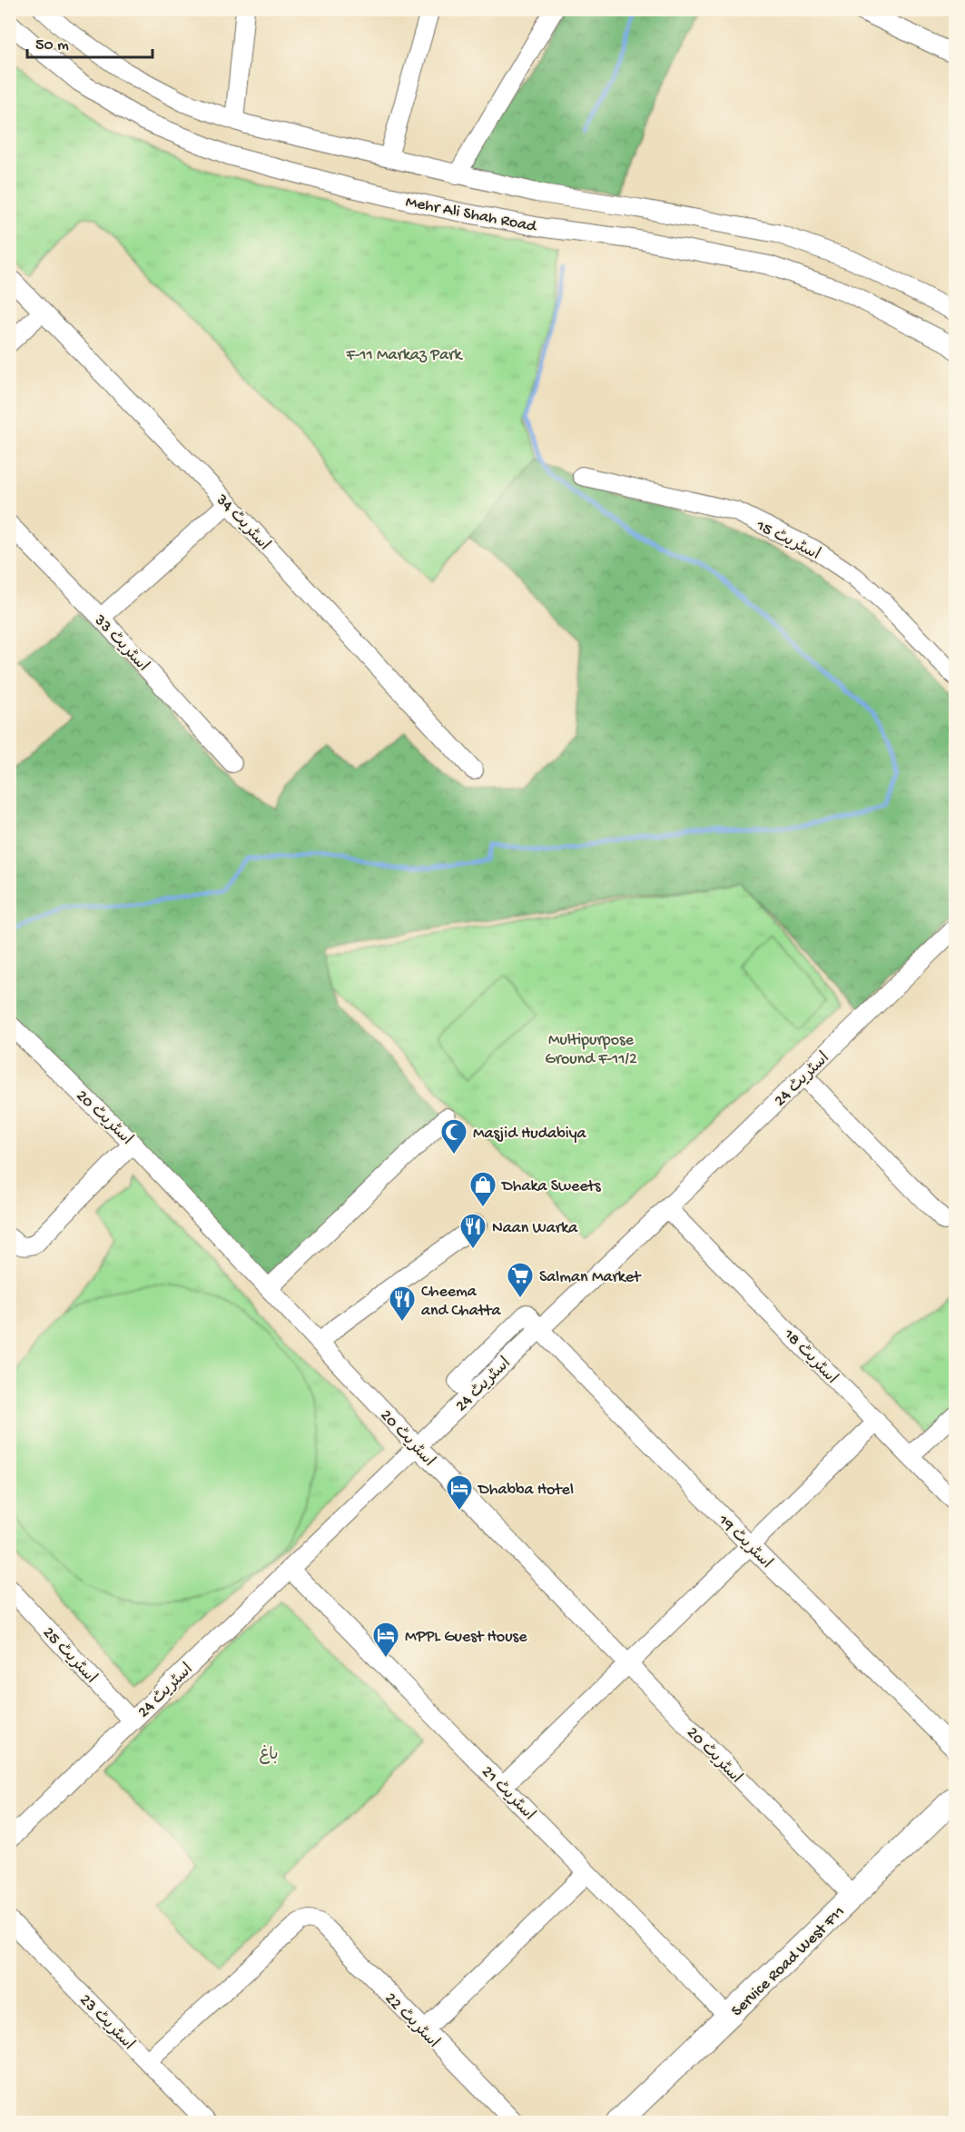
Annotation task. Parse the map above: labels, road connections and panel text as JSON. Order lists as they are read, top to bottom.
{
  "streets": {
    "main road": ["Service Road West F11"],
    "street": [
      "Mehr Ali Shah Road",
      "اسٹریٹ 34",
      "اسٹریٹ 15",
      "اسٹریٹ 33",
      "اسٹریٹ 24",
      "اسٹریٹ 20",
      "اسٹریٹ 18",
      "اسٹریٹ 19",
      "اسٹریٹ 25",
      "اسٹریٹ 21",
      "اسٹریٹ 22",
      "اسٹریٹ 23"
    ]
  },
  "crossings": [
    ["اسٹریٹ 24", "اسٹریٹ 20"],
    ["اسٹریٹ 24", "اسٹریٹ 18"],
    ["اسٹریٹ 24", "اسٹریٹ 19"],
    ["اسٹریٹ 24", "اسٹریٹ 25"],
    ["اسٹریٹ 24", "اسٹریٹ 21"],
    ["اسٹریٹ 20", "Service Road West F11"],
    ["اسٹریٹ 21", "Service Road West F11"],
    ["اسٹریٹ 22", "اسٹریٹ 23"]
  ],
  "parks": ["F-11 Markaz Park", "Multipurpose Ground F-11/2", "باغ"],
  "places": {
    "mosque": ["Masjid Hudabiya"],
    "shop": ["Dhaka Sweets"],
    "restaurant": ["Naan Warka", "Cheema and Chatta"],
    "supermarket": ["Salman Market"],
    "hotel": ["Dhabba Hotel", "MPPL Guest House"]
  },
  "scale_bar": "50 m"
}
